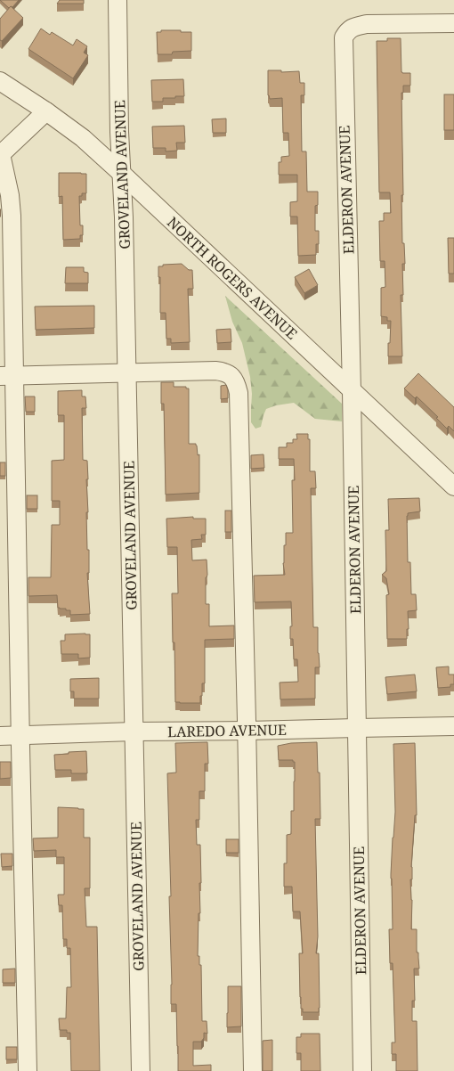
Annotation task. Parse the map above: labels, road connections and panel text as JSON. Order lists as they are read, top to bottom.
{
  "streets": {
    "street": [
      "GROVELAND AVENUE",
      "ELDERON AVENUE",
      "NORTH ROGERS AVENUE",
      "LAREDO AVENUE"
    ]
  },
  "crossings": [
    ["GROVELAND AVENUE", "NORTH ROGERS AVENUE"],
    ["GROVELAND AVENUE", "LAREDO AVENUE"],
    ["ELDERON AVENUE", "NORTH ROGERS AVENUE"],
    ["ELDERON AVENUE", "LAREDO AVENUE"]
  ]
}
